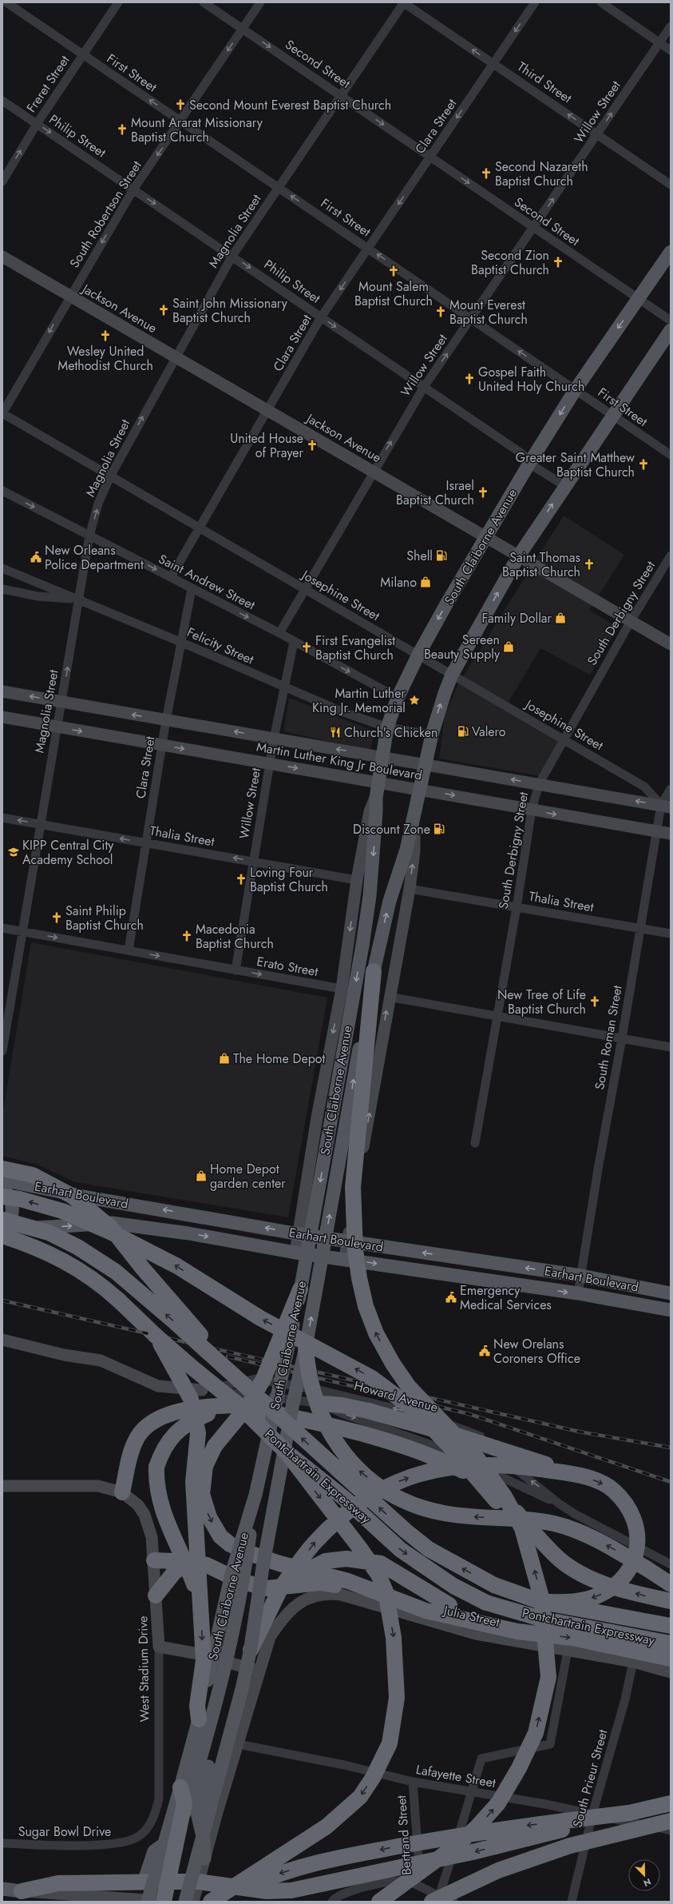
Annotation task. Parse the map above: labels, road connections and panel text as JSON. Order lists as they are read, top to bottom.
{
  "streets": {
    "highway": ["Pontchartrain Expressway"],
    "main road": ["South Claiborne Avenue", "Earhart Boulevard"],
    "street": [
      "Second Street",
      "First Street",
      "Third Street",
      "Freret Street",
      "Willow Street",
      "Clara Street",
      "Philip Street",
      "South Robertson Street",
      "Magnolia Street",
      "Jackson Avenue",
      "Saint Andrew Street",
      "Josephine Street",
      "South Derbigny Street",
      "Felicity Street",
      "Martin Luther King Jr Boulevard",
      "Thalia Street",
      "Erato Street",
      "South Roman Street",
      "Howard Avenue",
      "Julia Street",
      "West Stadium Drive",
      "Lafayette Street",
      "South Prieur Street",
      "Sugar Bowl Drive",
      "Bertrand Street"
    ]
  },
  "crossings": [
    ["Second Street", "Willow Street"],
    ["Second Street", "Clara Street"],
    ["Second Street", "South Robertson Street"],
    ["Second Street", "Magnolia Street"],
    ["Second Street", "South Claiborne Avenue"],
    ["First Street", "Freret Street"],
    ["First Street", "Willow Street"],
    ["First Street", "Clara Street"],
    ["First Street", "South Robertson Street"],
    ["First Street", "Magnolia Street"],
    ["First Street", "South Claiborne Avenue"],
    ["Third Street", "Willow Street"],
    ["Third Street", "Clara Street"],
    ["Third Street", "Magnolia Street"],
    ["Freret Street", "Philip Street"],
    ["Willow Street", "Philip Street"],
    ["Willow Street", "Jackson Avenue"],
    ["Willow Street", "Saint Andrew Street"],
    ["Willow Street", "Josephine Street"],
    ["Willow Street", "Felicity Street"],
    ["Willow Street", "Martin Luther King Jr Boulevard"],
    ["Willow Street", "Thalia Street"],
    ["Willow Street", "Erato Street"],
    ["Clara Street", "Philip Street"],
    ["Clara Street", "Jackson Avenue"],
    ["Clara Street", "Saint Andrew Street"],
    ["Clara Street", "Josephine Street"],
    ["Clara Street", "Felicity Street"],
    ["Clara Street", "Martin Luther King Jr Boulevard"],
    ["Clara Street", "Thalia Street"],
    ["Clara Street", "Erato Street"],
    ["Philip Street", "South Robertson Street"],
    ["Philip Street", "Magnolia Street"],
    ["Philip Street", "South Claiborne Avenue"],
    ["South Robertson Street", "Jackson Avenue"],
    ["South Robertson Street", "Josephine Street"],
    ["Magnolia Street", "Jackson Avenue"],
    ["Magnolia Street", "Saint Andrew Street"],
    ["Magnolia Street", "Josephine Street"],
    ["Magnolia Street", "Felicity Street"],
    ["Magnolia Street", "Martin Luther King Jr Boulevard"],
    ["Magnolia Street", "Thalia Street"],
    ["Magnolia Street", "Erato Street"],
    ["Jackson Avenue", "South Claiborne Avenue"],
    ["Jackson Avenue", "South Derbigny Street"],
    ["South Claiborne Avenue", "Saint Andrew Street"],
    ["South Claiborne Avenue", "Josephine Street"],
    ["South Claiborne Avenue", "Felicity Street"],
    ["South Claiborne Avenue", "Martin Luther King Jr Boulevard"],
    ["South Claiborne Avenue", "Thalia Street"],
    ["South Claiborne Avenue", "Erato Street"],
    ["South Claiborne Avenue", "Earhart Boulevard"],
    ["Josephine Street", "South Derbigny Street"],
    ["Josephine Street", "Martin Luther King Jr Boulevard"],
    ["Josephine Street", "South Roman Street"],
    ["South Derbigny Street", "Martin Luther King Jr Boulevard"],
    ["South Derbigny Street", "Thalia Street"],
    ["Martin Luther King Jr Boulevard", "South Roman Street"],
    ["Thalia Street", "South Roman Street"],
    ["South Roman Street", "Earhart Boulevard"],
    ["Earhart Boulevard", "Pontchartrain Expressway"],
    ["Julia Street", "South Prieur Street"],
    ["West Stadium Drive", "Sugar Bowl Drive"],
    ["Lafayette Street", "South Prieur Street"],
    ["Lafayette Street", "Bertrand Street"]
  ],
  "one_way": [
    "Second Street",
    "First Street",
    "Third Street",
    "Willow Street",
    "Clara Street",
    "Philip Street",
    "South Robertson Street",
    "Saint Andrew Street",
    "Thalia Street",
    "Erato Street"
  ],
  "places": {
    "church": [
      "Second Mount Everest Baptist Church",
      "Mount Ararat Missionary Baptist Church",
      "Second Nazareth Baptist Church",
      "Second Zion Baptist Church",
      "Mount Salem Baptist Church",
      "Saint John Missionary Baptist Church",
      "Mount Everest Baptist Church",
      "Wesley United Methodist Church",
      "Gospel Faith United Holy Church",
      "United House of Prayer",
      "Greater Saint Matthew Baptist Church",
      "Israel Baptist Church",
      "Saint Thomas Baptist Church",
      "First Evangelist Baptist Church",
      "Loving Four Baptist Church",
      "Saint Philip Baptist Church",
      "Macedonia Baptist Church",
      "New Tree of Life Baptist Church"
    ],
    "fuel station": ["Shell", "Valero", "Discount Zone"],
    "public building": ["New Orleans Police Department", "Emergency Medical Services", "New Orelans Coroners Office"],
    "shop": [
      "Milano",
      "Family Dollar",
      "Sereen Beauty Supply",
      "The Home Depot",
      "Home Depot garden center"
    ],
    "place": ["Martin Luther King Jr. Memorial"],
    "restaurant": ["Church's Chicken"],
    "school or university": ["KIPP Central City Academy School"]
  },
  "north": "bottom right"
}
